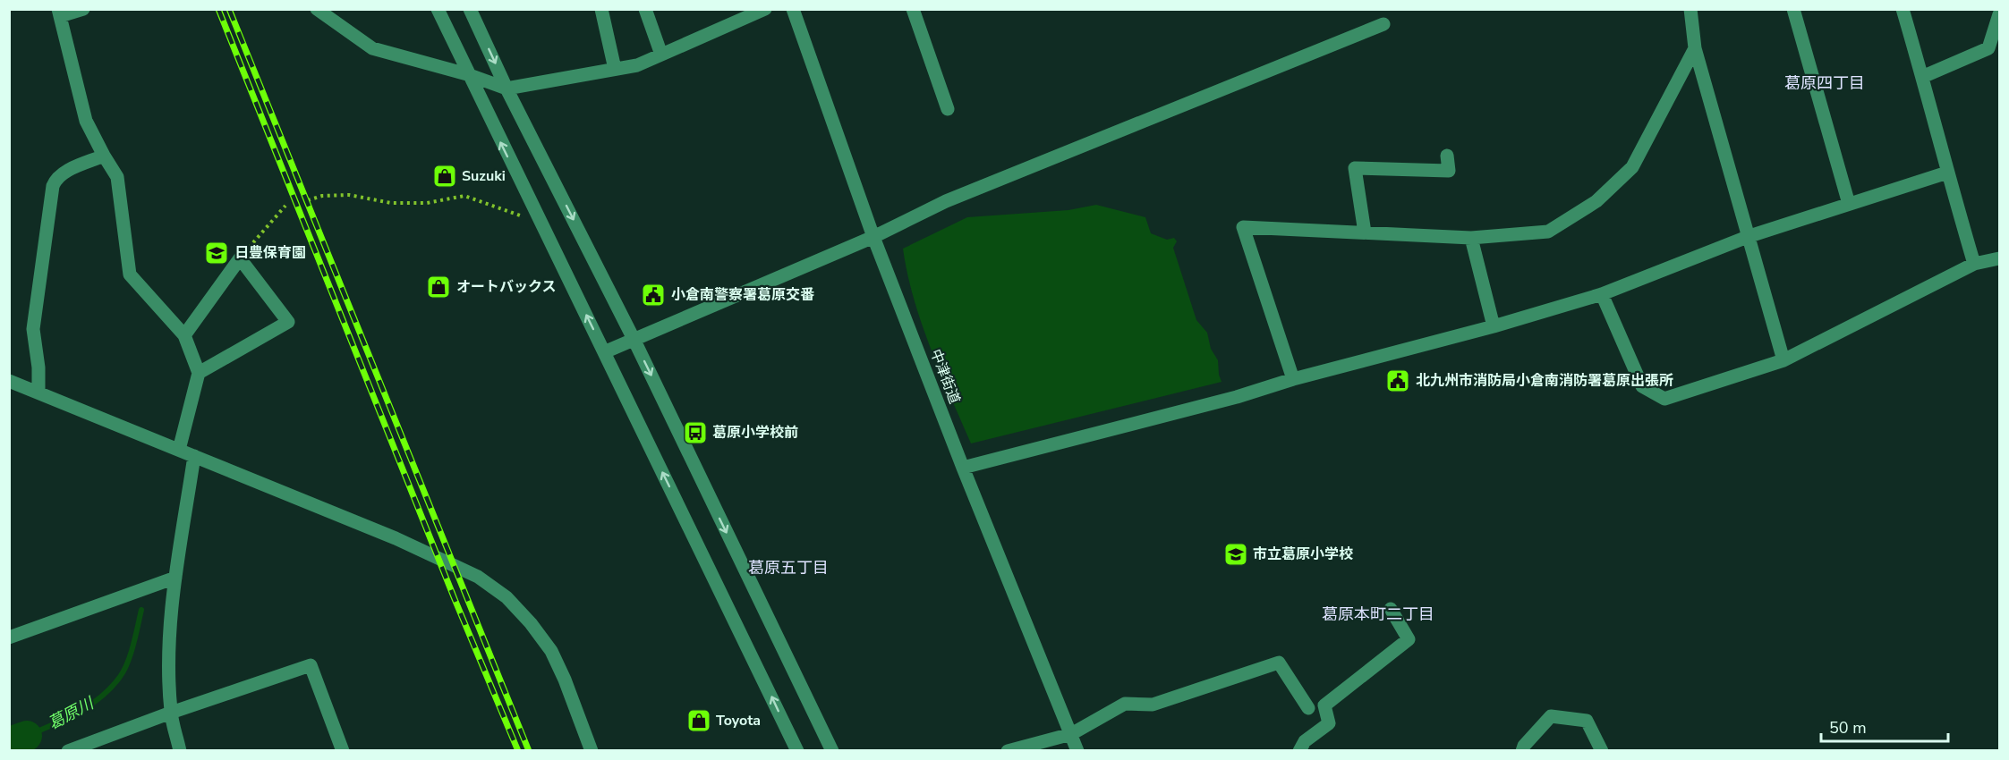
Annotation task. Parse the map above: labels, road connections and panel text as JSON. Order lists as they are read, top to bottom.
{
  "streets": {
    "street": ["中津街道"]
  },
  "districts": ["葛原四丁目", "葛原五丁目", "葛原本町二丁目"],
  "water": ["葛原川"],
  "places": {
    "shop": ["Suzuki", "オートバックス", "Toyota"],
    "school or university": ["日豊保育園", "市立葛原小学校"],
    "public building": ["小倉南警察署葛原交番", "北九州市消防局小倉南消防署葛原出張所"],
    "bus stop": ["葛原小学校前"]
  },
  "scale_bar": "50 m"
}
